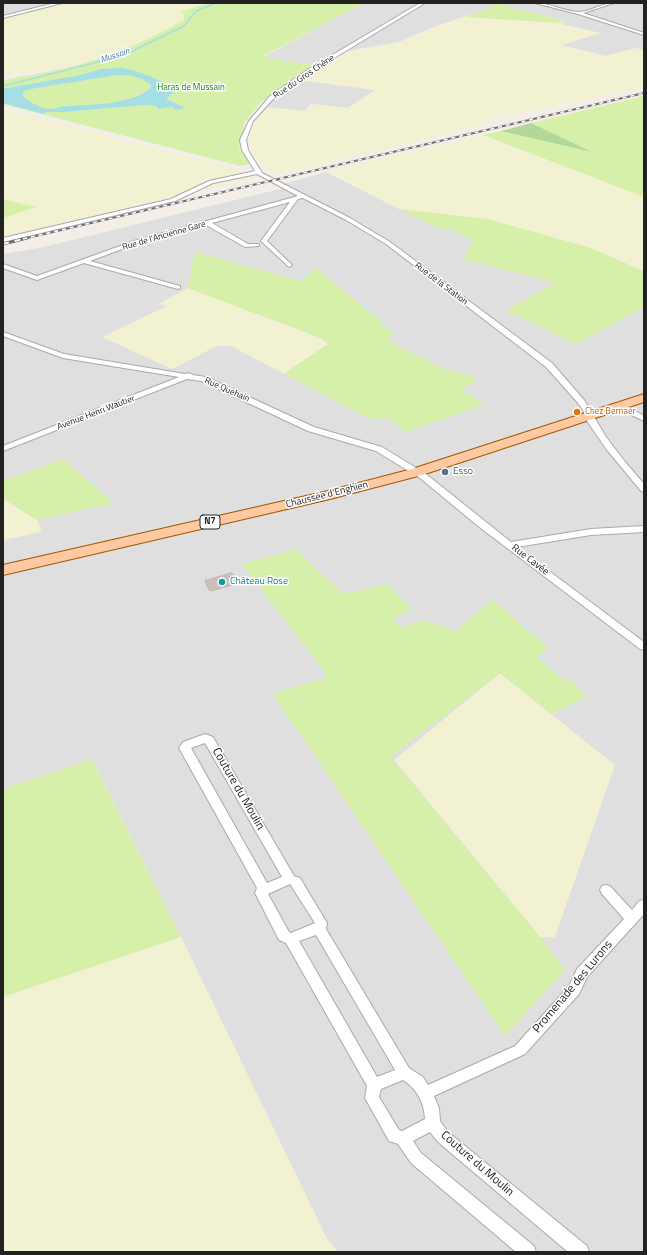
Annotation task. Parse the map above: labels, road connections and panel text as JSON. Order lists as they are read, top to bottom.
{
  "streets": {
    "main road": ["Chaussée d'Enghien", "N7"],
    "street": [
      "Rue du Gros Chêne",
      "Rue de l'Ancienne Gare",
      "Rue de la Station",
      "Rue Quehain",
      "Avenue Henri Wautier",
      "Rue Cavée",
      "Couture du Moulin",
      "Promenade des Lurons"
    ]
  },
  "crossings": [
    ["Rue du Gros Chêne", "Rue de la Station"],
    ["Rue de l'Ancienne Gare", "Rue de la Station"],
    ["Rue de la Station", "Chaussée d'Enghien"],
    ["Rue Quehain", "Avenue Henri Wautier"],
    ["Rue Quehain", "Chaussée d'Enghien"],
    ["Rue Quehain", "Rue Cavée"],
    ["Chaussée d'Enghien", "Rue Cavée"],
    ["Couture du Moulin", "Promenade des Lurons"]
  ],
  "water": ["Mussain"],
  "parks": ["Haras de Mussain"],
  "places": ["Chez Bernaer", "Esso", "Château Rose"]
}
